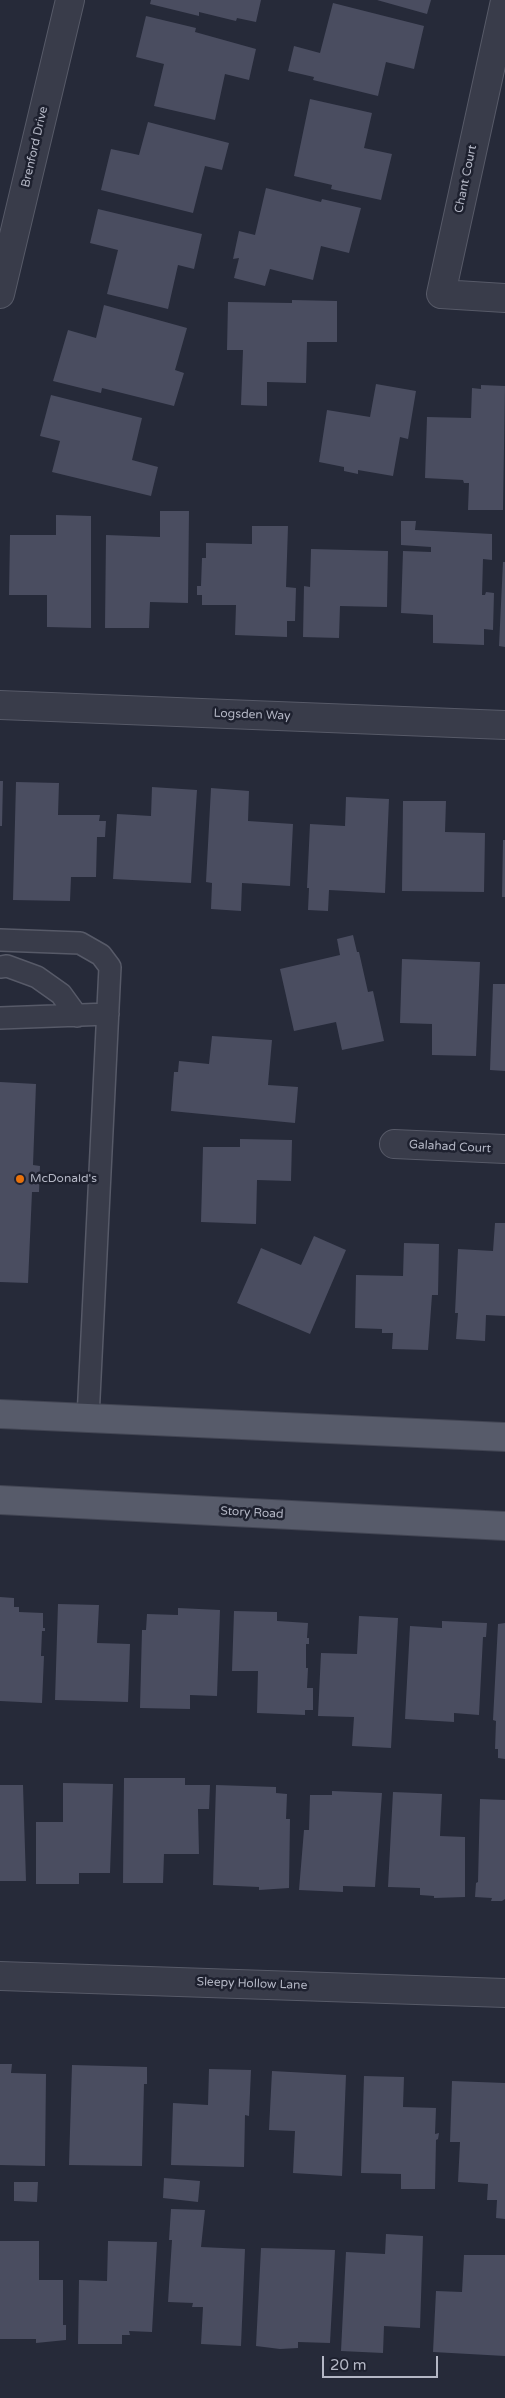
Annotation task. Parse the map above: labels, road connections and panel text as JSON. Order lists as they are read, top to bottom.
{
  "streets": {
    "main road": ["Story Road"],
    "street": [
      "Brenford Drive",
      "Chant Court",
      "Logsden Way",
      "Galahad Court",
      "Sleepy Hollow Lane"
    ]
  },
  "places": ["McDonald's"],
  "scale_bar": "20 m"
}
